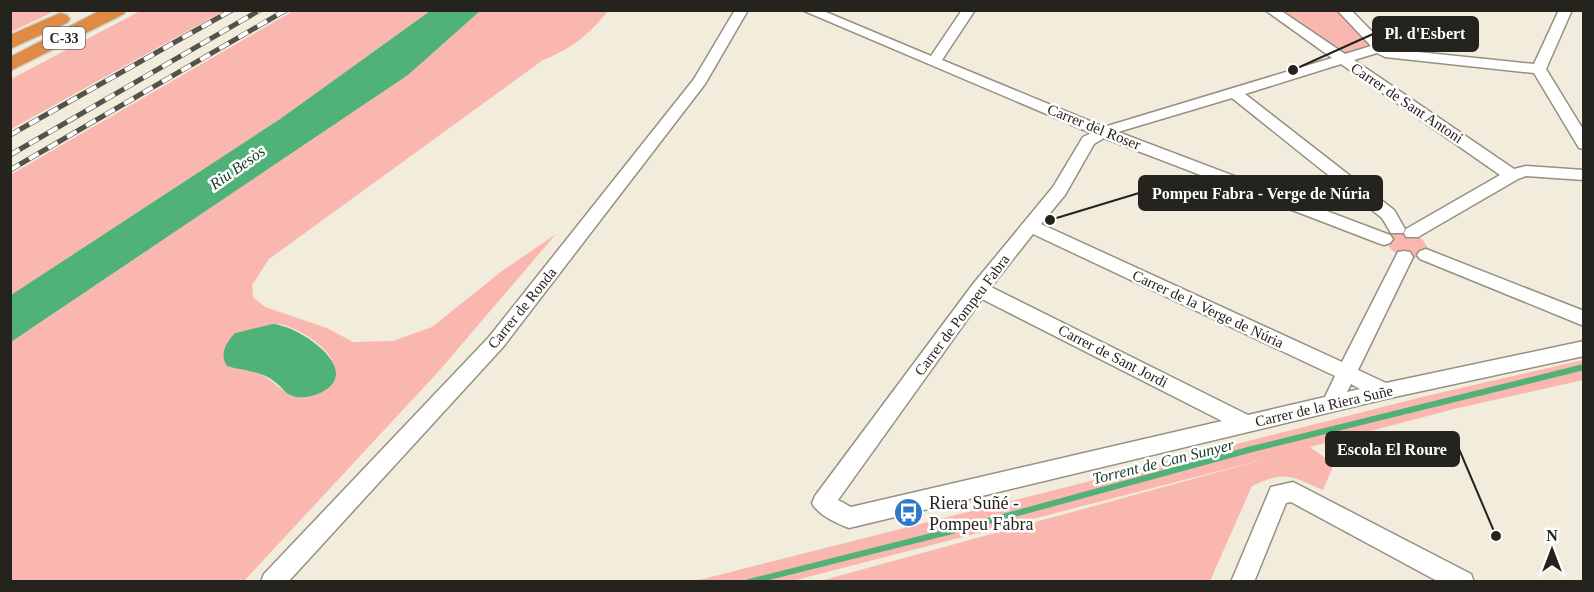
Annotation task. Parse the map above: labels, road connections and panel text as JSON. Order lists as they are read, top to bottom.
{
  "streets": {
    "highway": ["C-33"],
    "street": [
      "Carrer de Sant Antoni",
      "Carrer del Roser",
      "Carrer de Ronda",
      "Carrer de la Verge de Núria",
      "Carrer de Pompeu Fabra",
      "Carrer de Sant Jordi",
      "Carrer de la Riera Suñe"
    ]
  },
  "crossings": [
    ["Carrer del Roser", "Carrer de Pompeu Fabra"],
    ["Carrer de la Verge de Núria", "Carrer de Pompeu Fabra"],
    ["Carrer de la Verge de Núria", "Carrer de la Riera Suñe"],
    ["Carrer de Pompeu Fabra", "Carrer de Sant Jordi"],
    ["Carrer de Pompeu Fabra", "Carrer de la Riera Suñe"],
    ["Carrer de Sant Jordi", "Carrer de la Riera Suñe"]
  ],
  "water": ["Riu Besòs", "Torrent de Can Sunyer"],
  "places": {
    "other": ["Pl. d'Esbert", "Pompeu Fabra - Verge de Núria", "Escola El Roure"],
    "bus stop": ["Riera Suñé - Pompeu Fabra"]
  },
  "north": "top"
}
